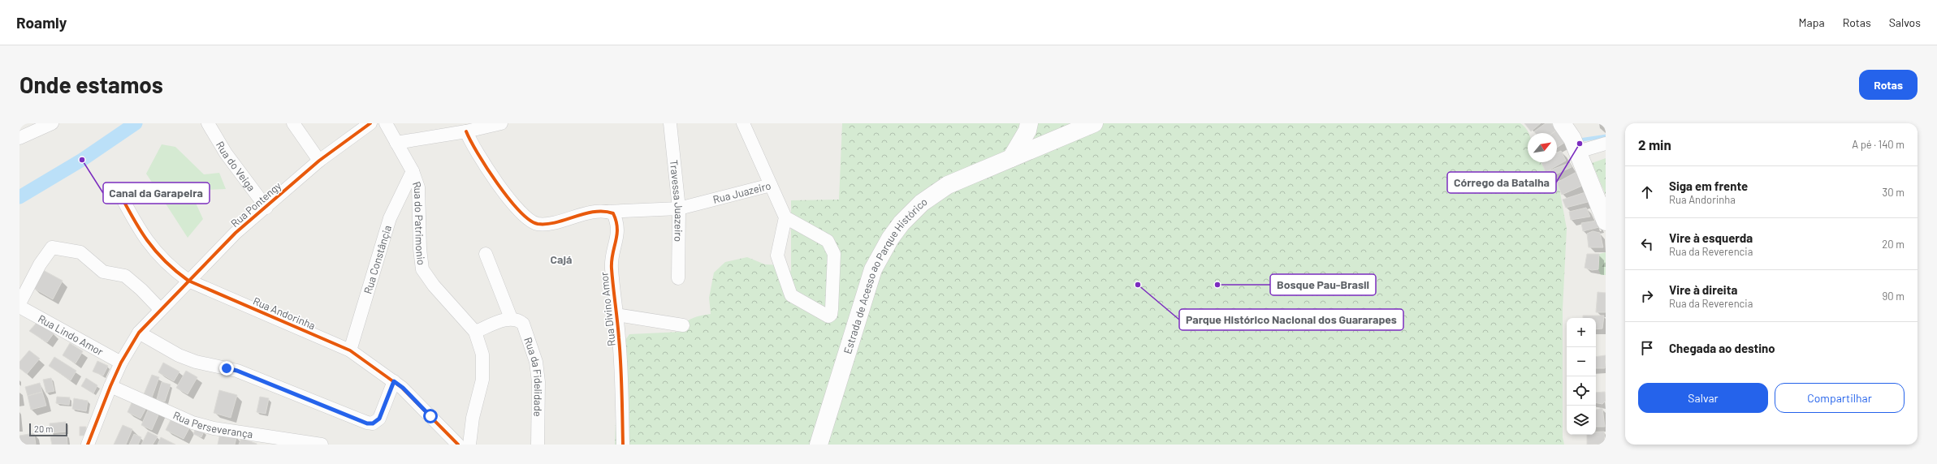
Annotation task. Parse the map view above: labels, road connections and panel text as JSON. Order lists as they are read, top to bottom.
{
  "streets": {
    "main road": ["Estrada de Acesso ao Parque Histórico"],
    "street": [
      "Rua do Veiga",
      "Rua Juazeiro",
      "Travessa Juazeiro",
      "Rua Pontengy",
      "Rua do Patrimonio",
      "Rua Constânçia",
      "Rua Divino Amor",
      "Rua Andorinha",
      "Rua Lindo Amor",
      "Rua da Fidelidade",
      "Rua Perseverança"
    ]
  },
  "crossings": [
    ["Rua do Veiga", "Rua Pontengy"],
    ["Rua Juazeiro", "Travessa Juazeiro"],
    ["Rua Pontengy", "Rua Andorinha"],
    ["Rua Pontengy", "Rua Lindo Amor"],
    ["Rua Pontengy", "Rua Perseverança"],
    ["Rua do Patrimonio", "Rua Constânçia"],
    ["Rua Constânçia", "Rua Andorinha"]
  ],
  "districts": ["Cajá"],
  "places": [
    "Córrego da Batalha",
    "Canal da Garapeira",
    "Parque Histórico Nacional dos Guararapes",
    "Bosque Pau-Brasil"
  ],
  "scale_bar": "20 m",
  "north": "top right",
  "page": {
    "header": "Roamly",
    "nav": ["Mapa", "Rotas", "Salvos"],
    "buttons": [
      "Rotas",
      ["Salvar", "Compartilhar"]
    ],
    "title": "Onde estamos",
    "heading": ["2 min", "A pé · 140 m"],
    "list": [
      ["Siga em frente", "Rua Andorinha", "30 m"],
      ["Vire à esquerda", "Rua da Reverencia", "20 m"],
      ["Vire à direita", "Rua da Reverencia", "90 m"],
      "Chegada ao destino"
    ],
    "map_buttons": ["+", "−"],
    "scale": "20 m"
  }
}
